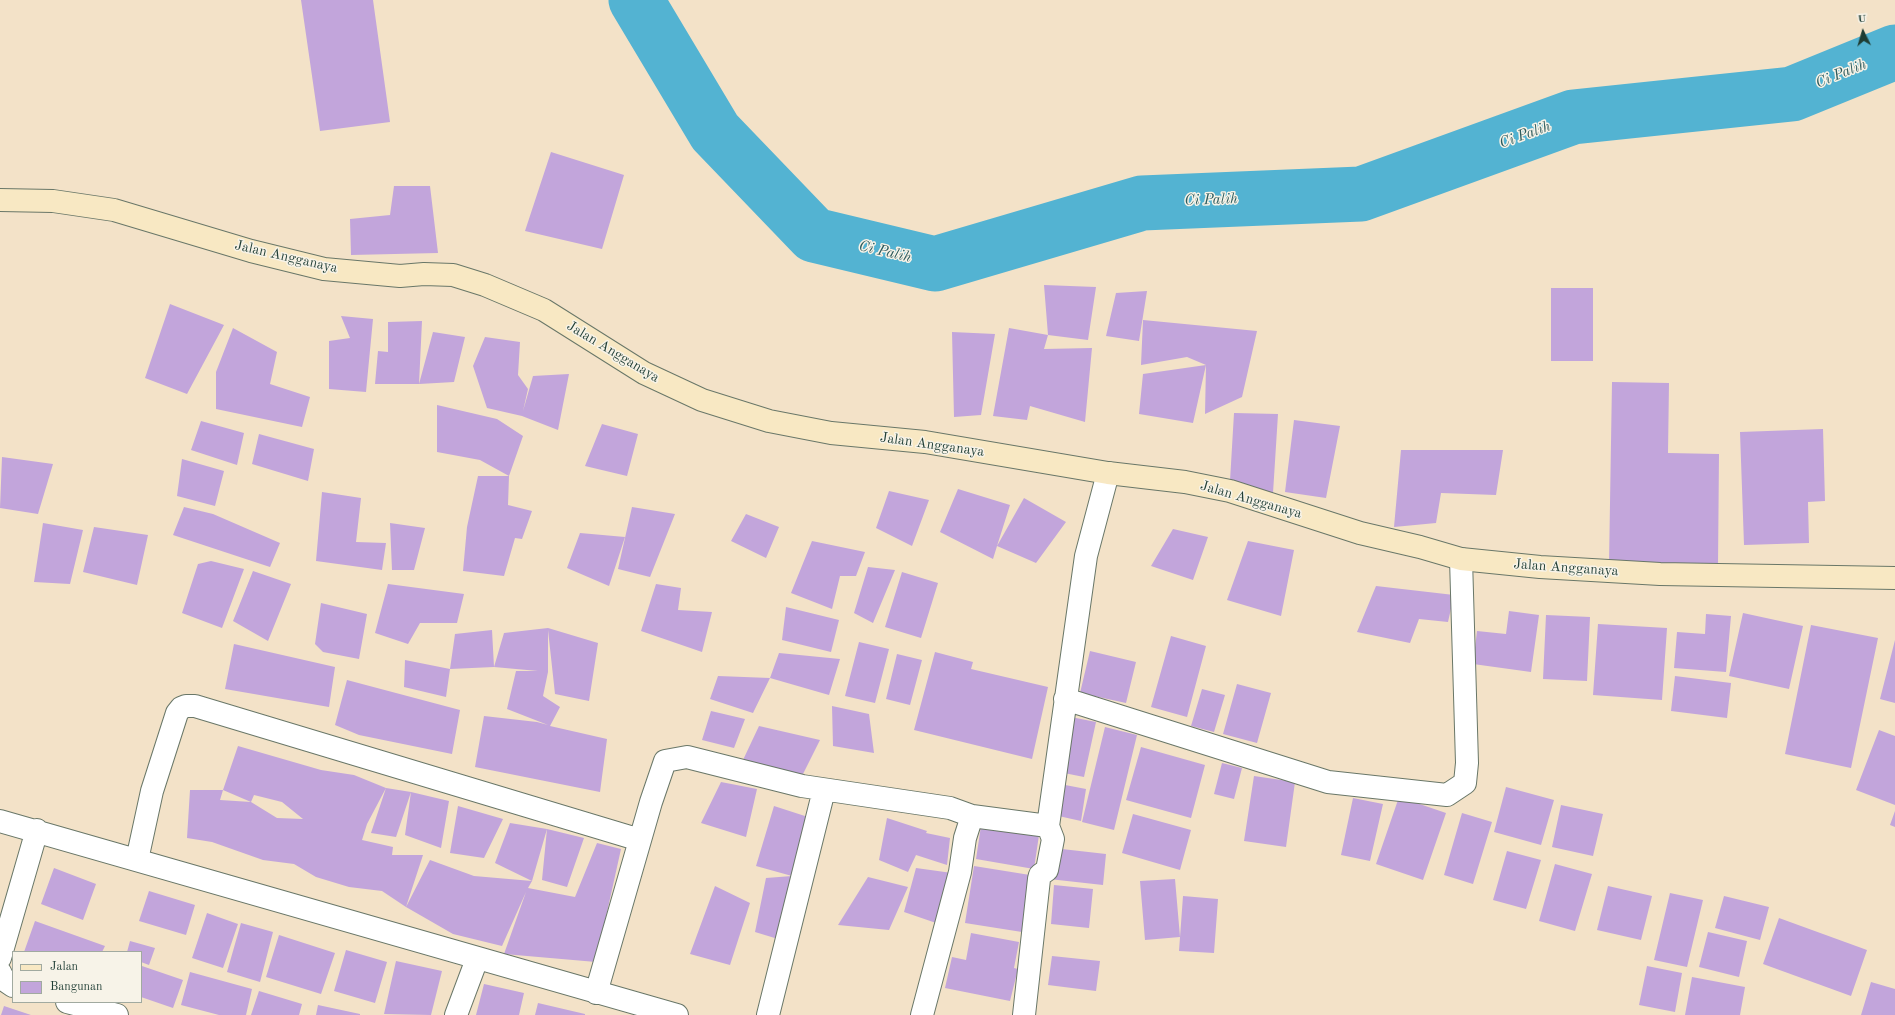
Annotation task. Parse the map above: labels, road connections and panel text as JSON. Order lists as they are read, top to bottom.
{
  "streets": {
    "street": ["Jalan Angganaya"]
  },
  "water": ["Ci Palih"],
  "legend": ["Jalan", "Bangunan"],
  "north": "top"
}
